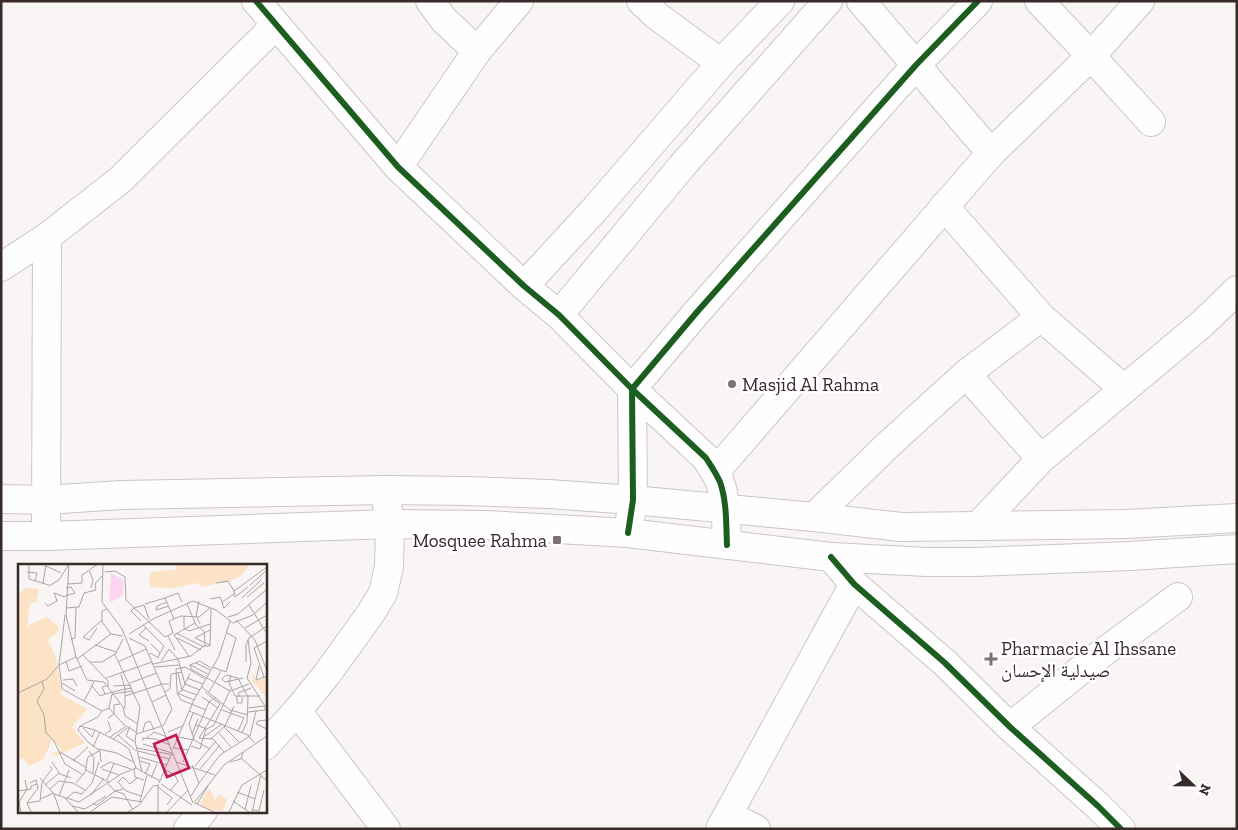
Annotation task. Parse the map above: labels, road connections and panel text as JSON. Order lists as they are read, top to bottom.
{
  "places": {
    "other": ["Masjid Al Rahma"],
    "transit": ["Mosquee Rahma"],
    "health": ["Pharmacie Al Ihssane صيدلية الإحسان"]
  },
  "north": "right"
}
